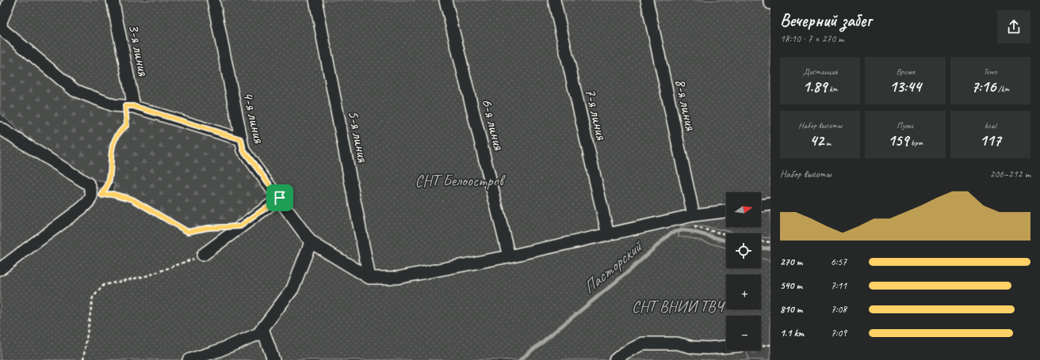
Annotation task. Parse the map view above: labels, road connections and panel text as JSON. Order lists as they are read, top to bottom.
{
  "streets": {
    "street": [
      "3-я линия",
      "8-я линия",
      "7-я линия",
      "4-я линия",
      "6-я линия",
      "5-я линия"
    ]
  },
  "water": ["Пасторский"],
  "parks": ["СНТ Белоостров", "СНТ ВНИИ ТВЧ"],
  "north": "right",
  "page": {
    "heading": ["Вечерний забег", "18:10 · 7 × 270 m"],
    "stats": [
      ["Дистанция", "1.89 km"],
      ["Время", "13:44"],
      ["Темп", "7:16 /km"],
      ["Набор высоты", "42 m"],
      ["Пульс", "159 bpm"],
      ["kcal", "117"]
    ],
    "chart": ["Набор высоты", "206–212 m"],
    "map_buttons": ["+", "−"],
    "list": [
      {
        "name": "270 m",
        "note": "6:57"
      },
      {
        "name": "540 m",
        "note": "7:11"
      },
      {
        "name": "810 m",
        "note": "7:08"
      },
      {
        "name": "1.1 km",
        "note": "7:09"
      }
    ]
  }
}
